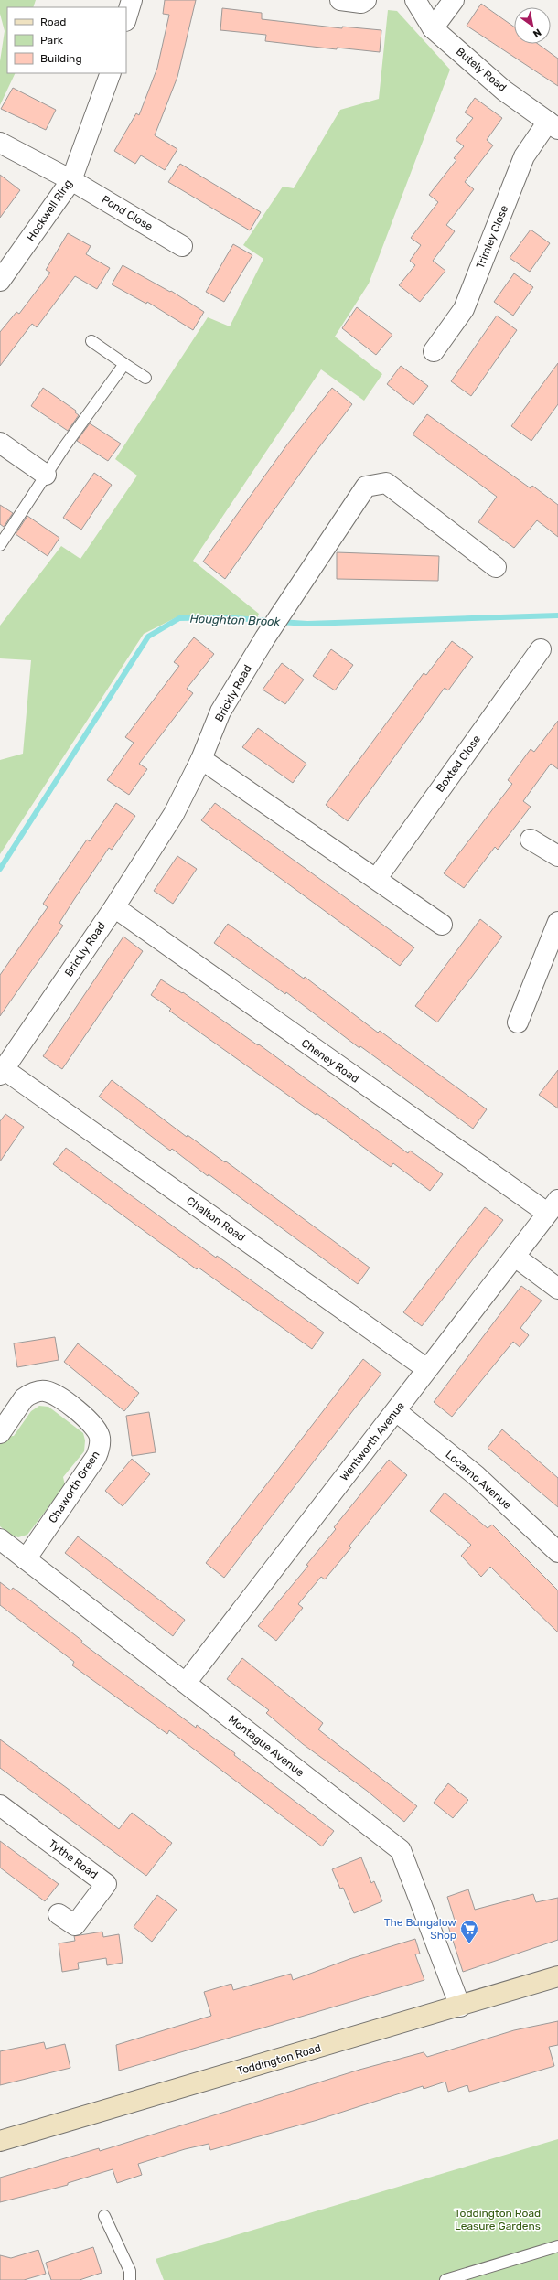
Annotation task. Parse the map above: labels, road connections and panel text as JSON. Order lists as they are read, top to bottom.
{
  "streets": {
    "main road": ["Toddington Road"],
    "street": [
      "Butely Road",
      "Hockwell Ring",
      "Pond Close",
      "Trimley Close",
      "Brickly Road",
      "Boxted Close",
      "Cheney Road",
      "Chalton Road",
      "Wentworth Avenue",
      "Locarno Avenue",
      "Chaworth Green",
      "Montague Avenue",
      "Tythe Road"
    ]
  },
  "crossings": [
    ["Butely Road", "Trimley Close"],
    ["Hockwell Ring", "Pond Close"],
    ["Brickly Road", "Cheney Road"],
    ["Brickly Road", "Chalton Road"],
    ["Cheney Road", "Wentworth Avenue"],
    ["Chalton Road", "Wentworth Avenue"],
    ["Wentworth Avenue", "Locarno Avenue"],
    ["Wentworth Avenue", "Montague Avenue"],
    ["Chaworth Green", "Montague Avenue"],
    ["Montague Avenue", "Toddington Road"]
  ],
  "water": ["Houghton Brook"],
  "parks": ["Toddington Road Leasure Gardens"],
  "places": {
    "supermarket": ["The Bungalow Shop"]
  },
  "legend": ["Road", "Park", "Building"],
  "north": "bottom right"
}
